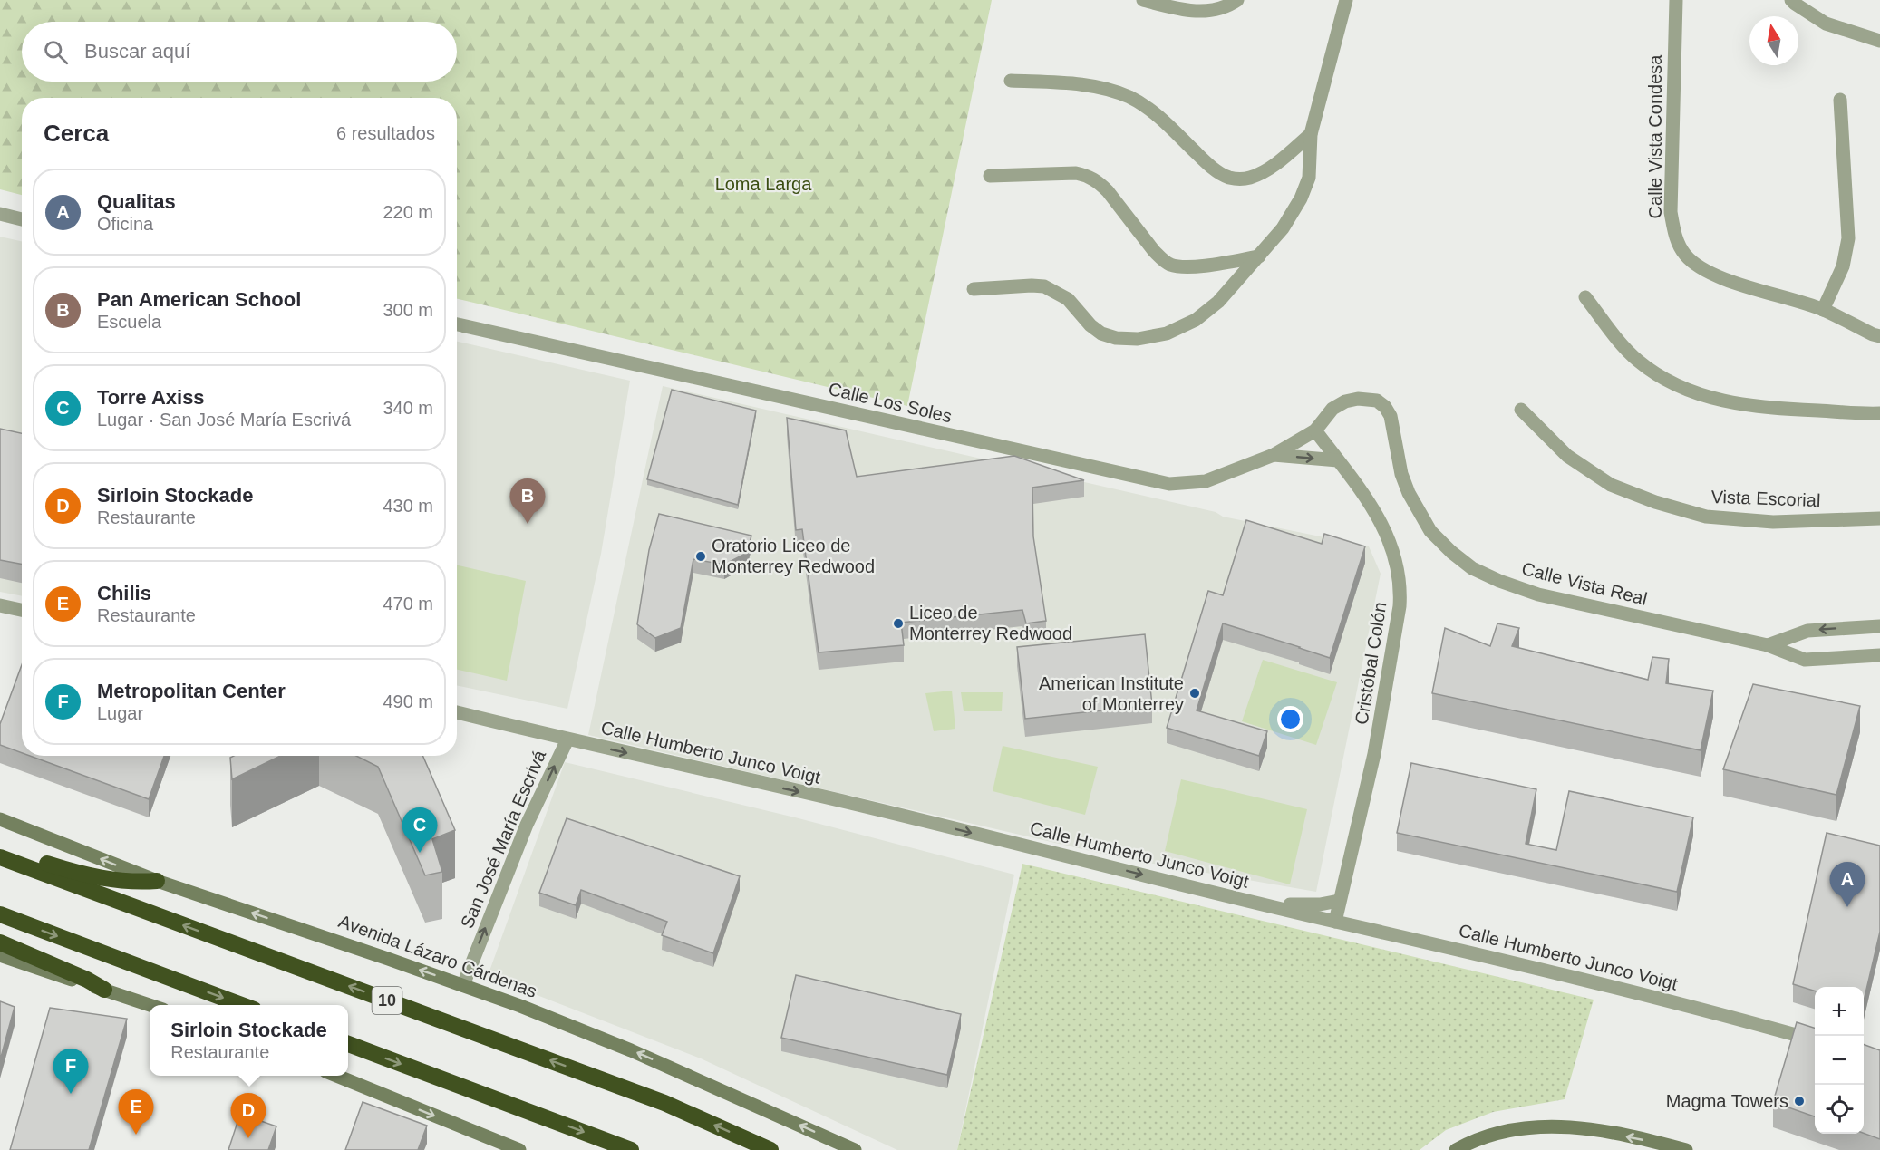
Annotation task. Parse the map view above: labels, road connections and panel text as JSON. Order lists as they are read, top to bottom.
{
  "streets": {
    "highway": ["10"],
    "street": [
      "Calle Vista Condesa",
      "Calle Los Soles",
      "Vista Escorial",
      "Calle Vista Real",
      "Cristóbal Colón",
      "Calle Humberto Junco Voigt",
      "San José María Escrivá",
      "Avenida Lázaro Cárdenas"
    ]
  },
  "crossings": [
    ["Calle Los Soles", "Calle Vista Real"],
    ["Calle Los Soles", "Cristóbal Colón"],
    ["Calle Vista Real", "Cristóbal Colón"],
    ["Cristóbal Colón", "Calle Humberto Junco Voigt"],
    ["Calle Humberto Junco Voigt", "San José María Escrivá"],
    ["San José María Escrivá", "Avenida Lázaro Cárdenas"]
  ],
  "one_way": ["Calle Humberto Junco Voigt", "San José María Escrivá", "Avenida Lázaro Cárdenas"],
  "parks": ["Loma Larga"],
  "places": [
    "Oratorio Liceo de Monterrey Redwood",
    "Liceo de Monterrey Redwood",
    "American Institute of Monterrey",
    "Magma Towers"
  ],
  "north": "top",
  "page": {
    "search": "Buscar aquí",
    "heading": ["Cerca", "6 resultados"],
    "list": [
      {
        "mark": "A",
        "name": "Qualitas",
        "note": "Oficina",
        "value": "220 m"
      },
      {
        "mark": "B",
        "name": "Pan American School",
        "note": "Escuela",
        "value": "300 m"
      },
      {
        "mark": "C",
        "name": "Torre Axiss",
        "note": "Lugar · San José María Escrivá",
        "value": "340 m"
      },
      {
        "mark": "D",
        "name": "Sirloin Stockade",
        "note": "Restaurante",
        "value": "430 m"
      },
      {
        "mark": "E",
        "name": "Chilis",
        "note": "Restaurante",
        "value": "470 m"
      },
      {
        "mark": "F",
        "name": "Metropolitan Center",
        "note": "Lugar",
        "value": "490 m"
      }
    ],
    "pins": [
      "B",
      "C",
      "A",
      "F",
      "E",
      "D"
    ],
    "map_buttons": ["+", "−"],
    "popup": ["Sirloin Stockade", "Restaurante"]
  }
}
